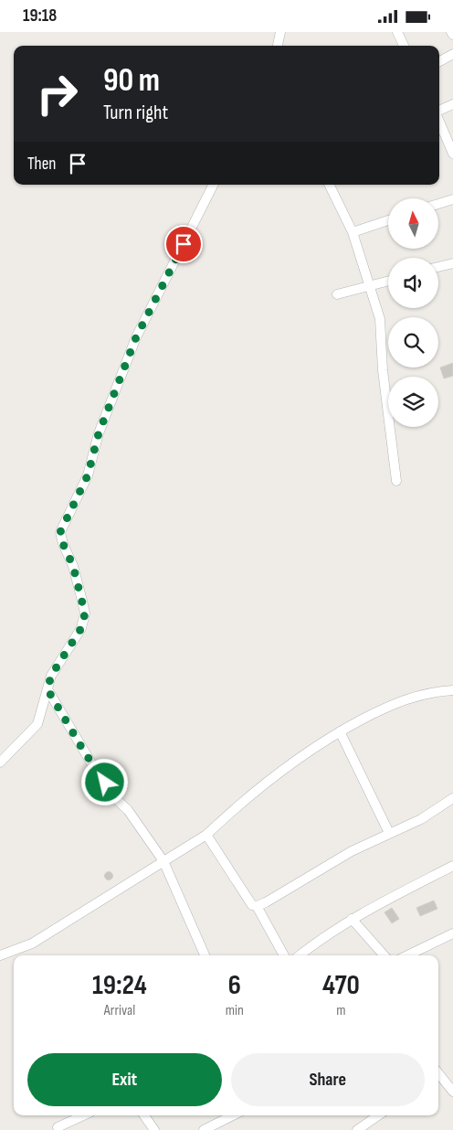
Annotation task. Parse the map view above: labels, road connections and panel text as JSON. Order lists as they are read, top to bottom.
{
  "north": "top",
  "page": {
    "status": "19:18",
    "turn": ["90 m", "Turn right"],
    "then": "Then",
    "eta": [
      "19:24",
      "Arrival",
      "6",
      "min",
      "470",
      "m"
    ],
    "buttons": ["Exit", "Share"]
  }
}
